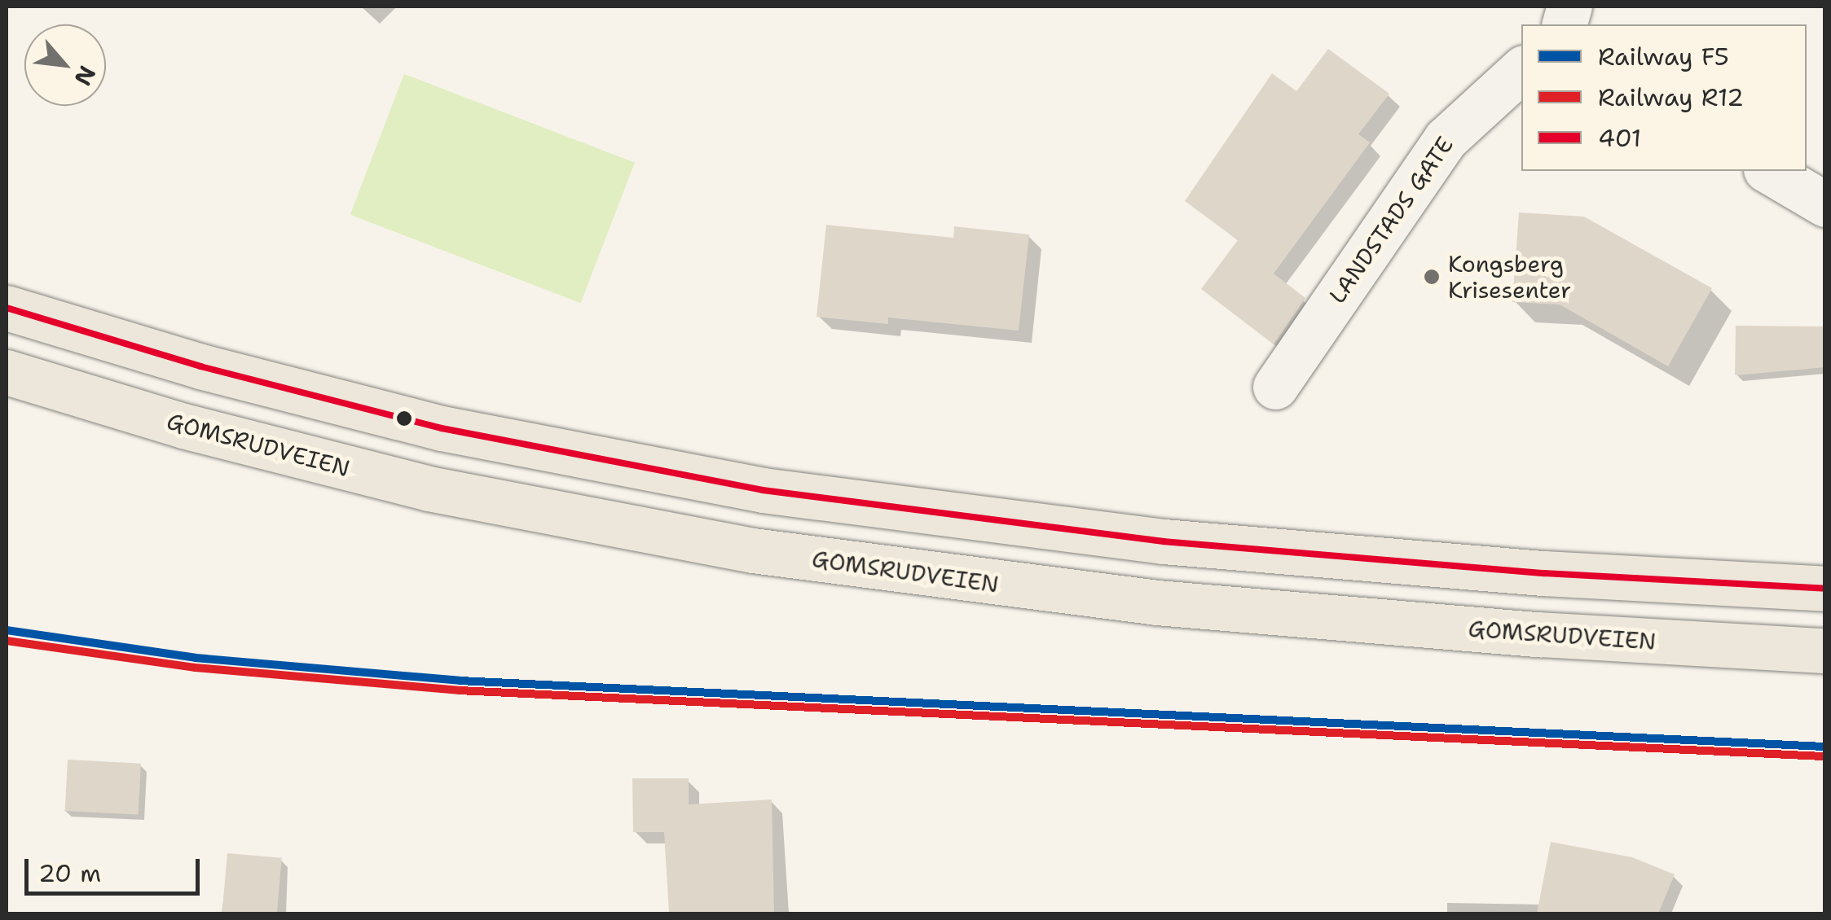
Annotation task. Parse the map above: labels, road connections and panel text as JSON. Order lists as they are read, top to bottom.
{
  "streets": {
    "main road": ["GOMSRUDVEIEN"],
    "street": ["LANDSTADS GATE"]
  },
  "places": ["Kongsberg Krisesenter"],
  "lines": ["transit line 401", "rail line F5", "rail line R12"],
  "legend": ["Railway F5", "Railway R12", "401"],
  "scale_bar": "20 m",
  "north": "bottom right"
}
